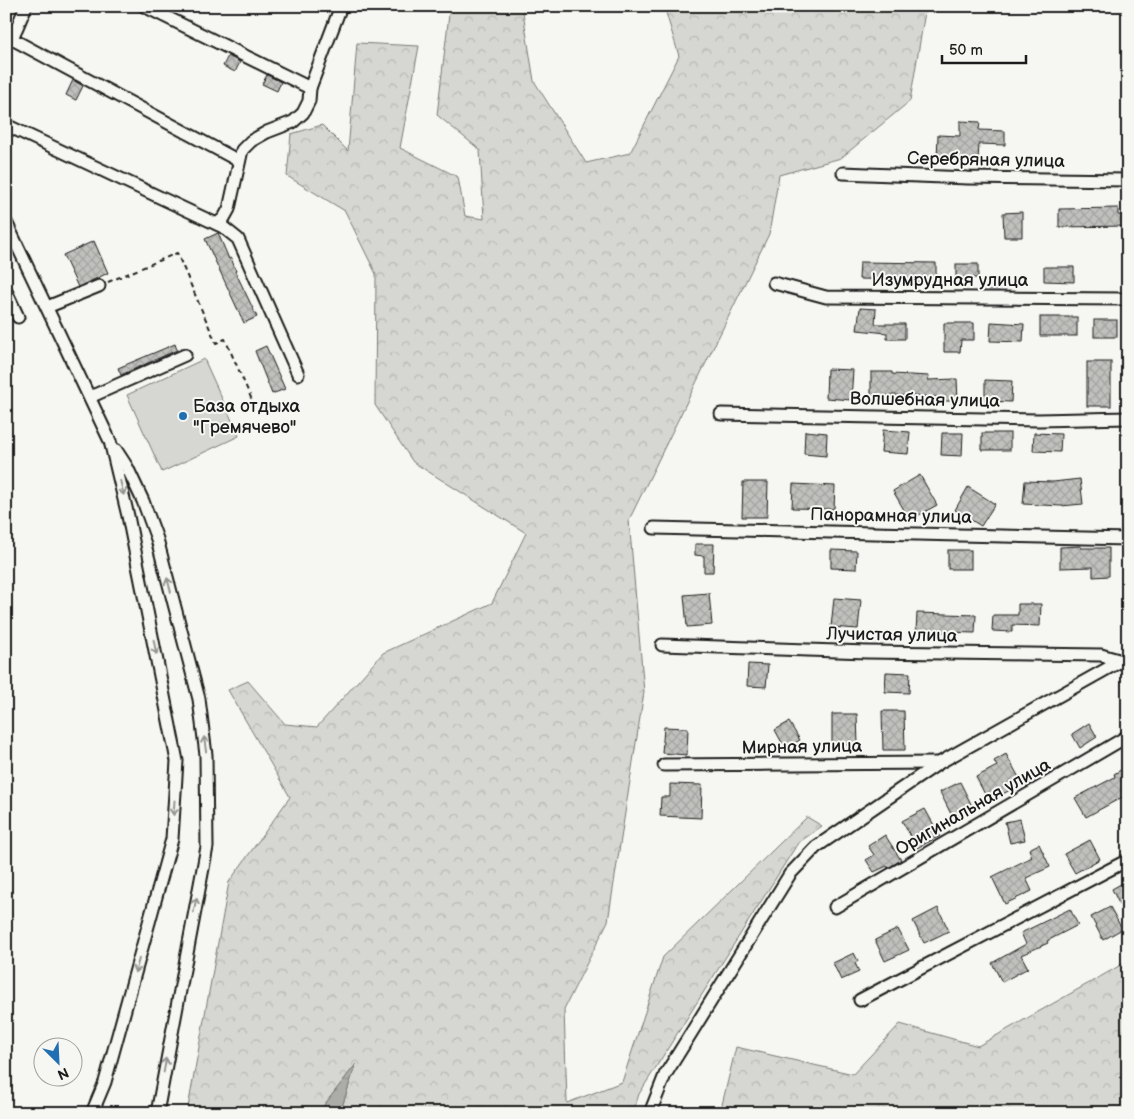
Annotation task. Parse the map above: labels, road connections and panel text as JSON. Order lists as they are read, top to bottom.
{
  "streets": {
    "street": [
      "Серебряная улица",
      "Изумрудная улица",
      "Волшебная улица",
      "Панорамная улица",
      "Лучистая улица",
      "Мирная улица",
      "Оригинальная улица"
    ]
  },
  "places": ["База отдыха \"Гремячево\""],
  "scale_bar": "50 m",
  "north": "bottom right"
}
